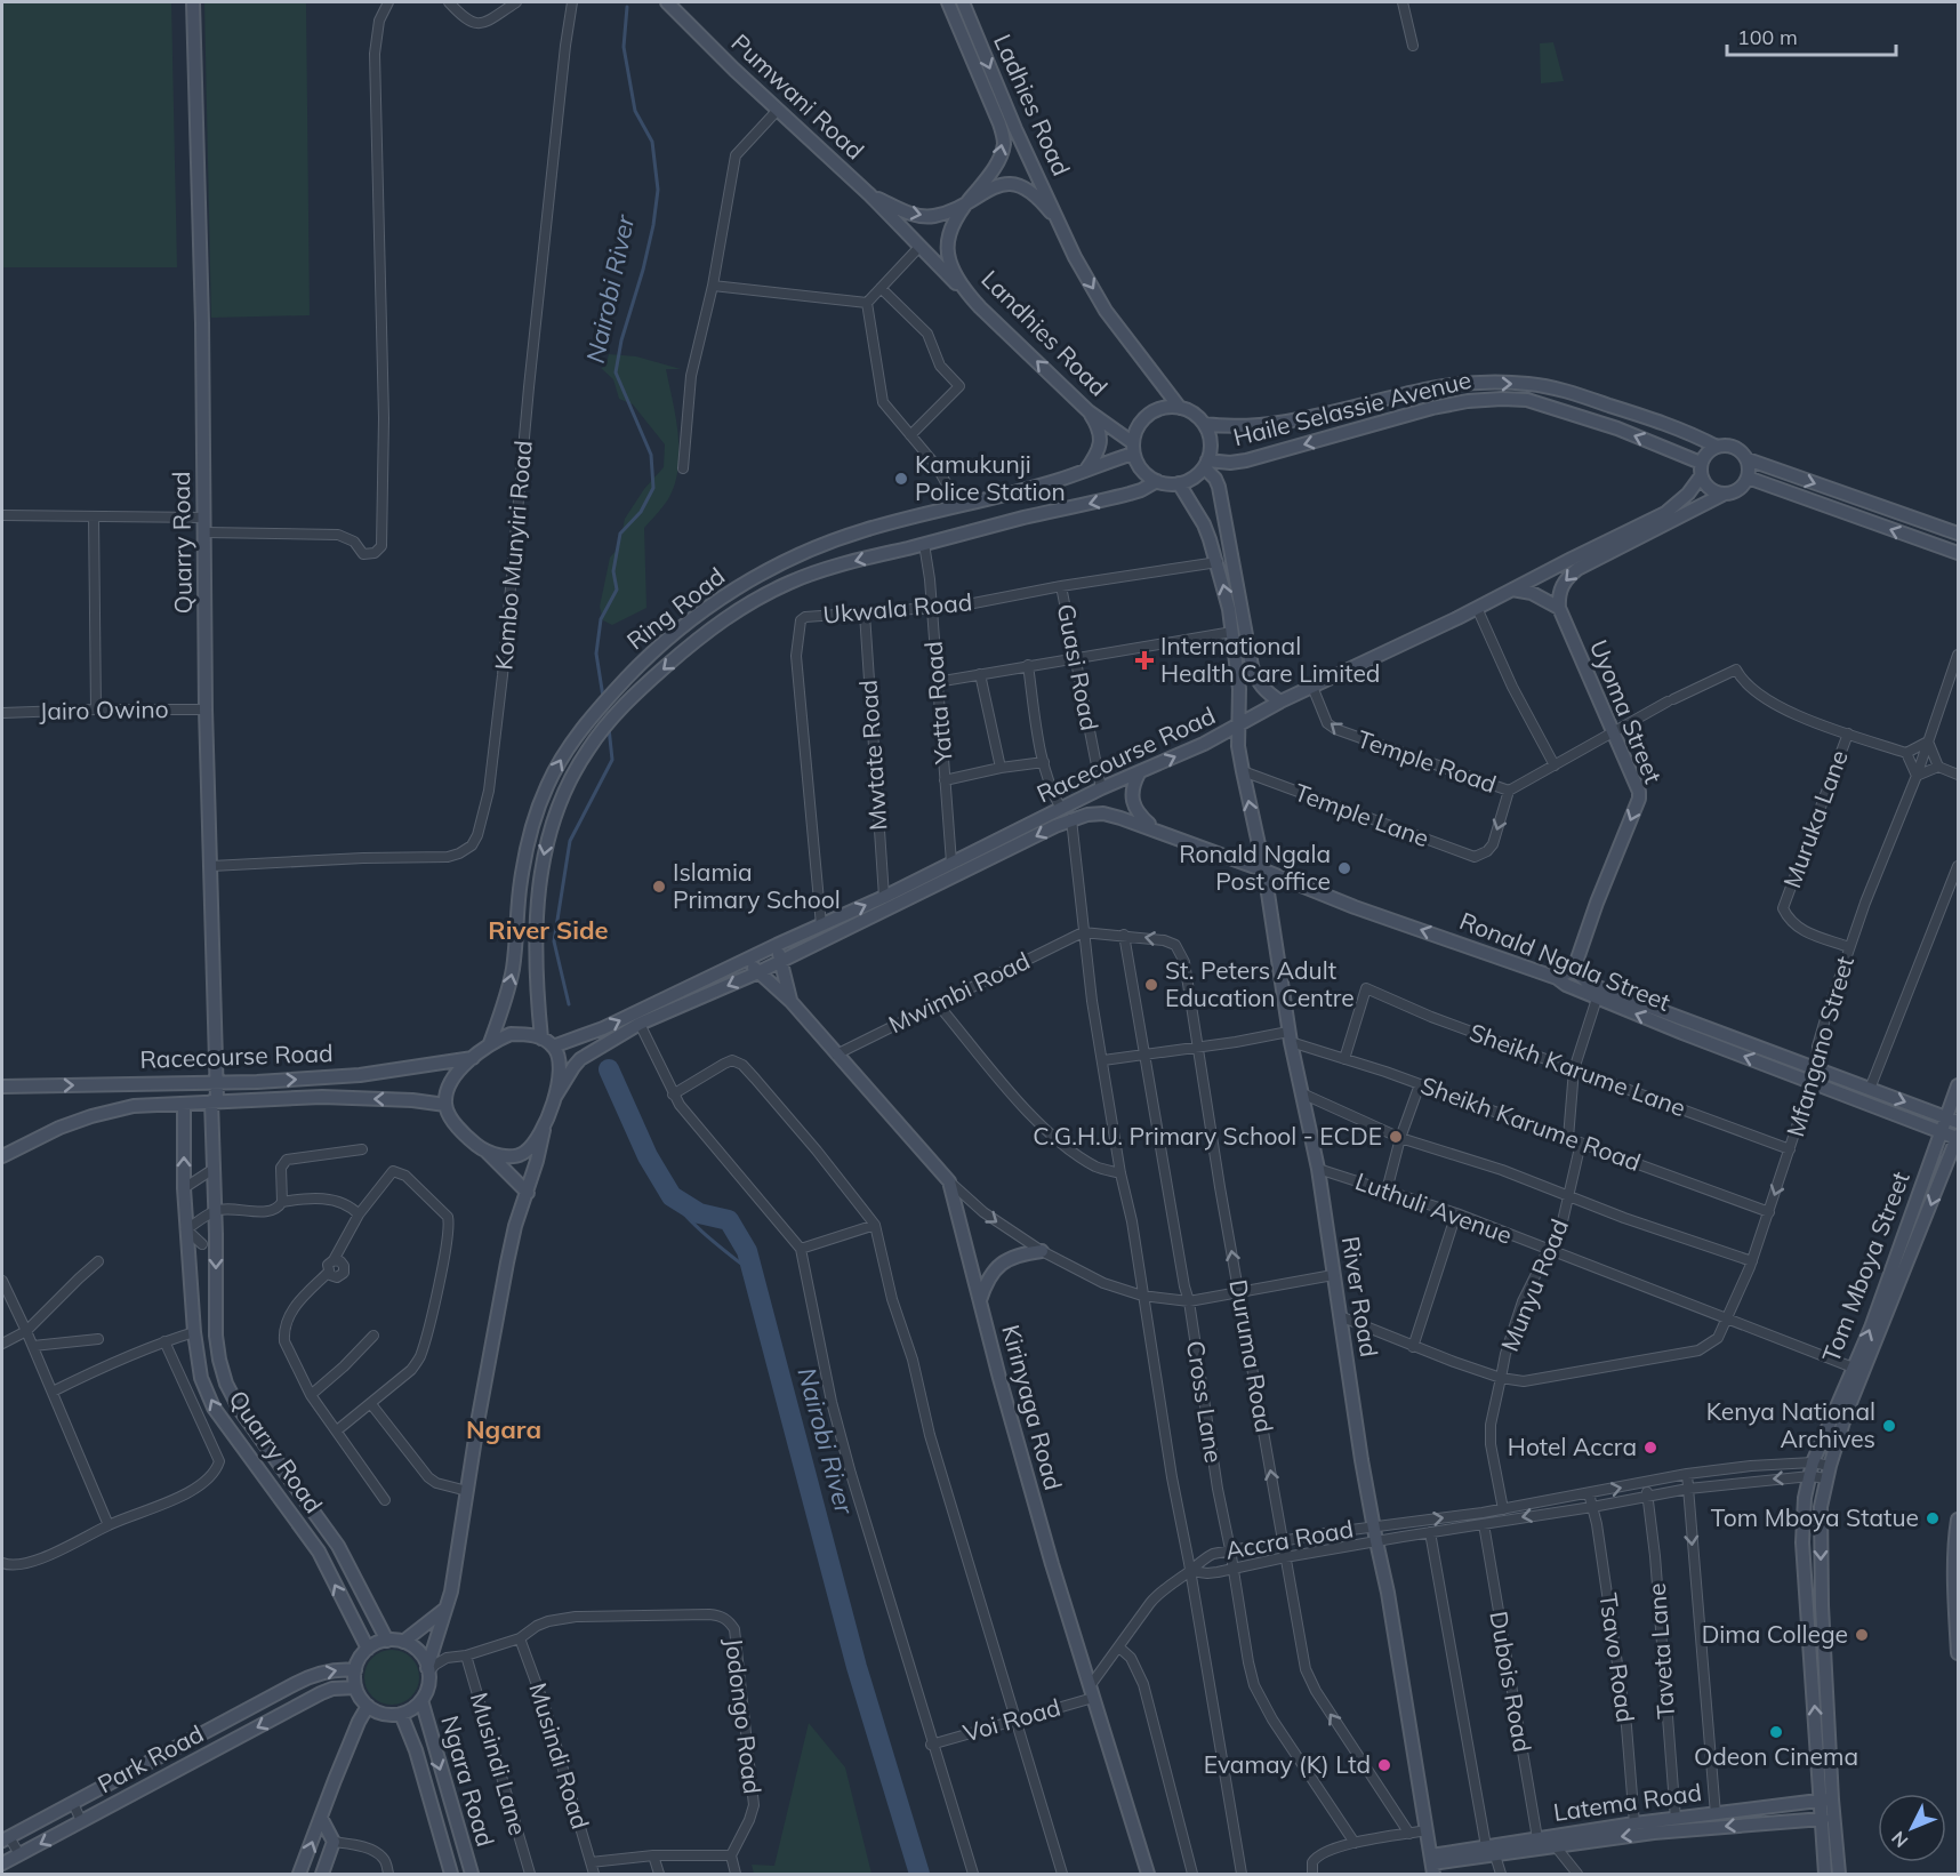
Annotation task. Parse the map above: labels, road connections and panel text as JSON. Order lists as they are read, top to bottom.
{
  "streets": {
    "main road": [
      "Pumwani Road",
      "Ladhies Road",
      "Landhies Road",
      "Haile Selassie Avenue",
      "Quarry Road",
      "Ring Road",
      "Uyoma Street",
      "Racecourse Road",
      "Ronald Ngala Street",
      "Tom Mboya Street",
      "River Road",
      "Kirinyaga Road",
      "Park Road",
      "Ngara Road",
      "Latema Road"
    ],
    "street": [
      "Kombo Munyiri Road",
      "Ukwala Road",
      "Guasi Road",
      "Yatta Road",
      "Jairo Owino",
      "Mwtate Road",
      "Temple Road",
      "Temple Lane",
      "Muruka Lane",
      "Mwimbi Road",
      "Mfangano Street",
      "Sheikh Karume Lane",
      "Sheikh Karume Road",
      "Luthuli Avenue",
      "Munyu Road",
      "Duruma Road",
      "Cross Lane",
      "Accra Road",
      "Taveta Lane",
      "Tsavo Road",
      "Dubois Road",
      "Jodongo Road",
      "Voi Road",
      "Musindi Road",
      "Musindi Lane"
    ]
  },
  "crossings": [
    ["Ladhies Road", "Landhies Road"],
    ["Ladhies Road", "Haile Selassie Avenue"],
    ["Ladhies Road", "Ring Road"],
    ["Landhies Road", "Haile Selassie Avenue"],
    ["Landhies Road", "Ring Road"],
    ["Haile Selassie Avenue", "Ring Road"],
    ["Haile Selassie Avenue", "Racecourse Road"],
    ["Quarry Road", "Kombo Munyiri Road"],
    ["Quarry Road", "Jairo Owino"],
    ["Quarry Road", "Racecourse Road"],
    ["Quarry Road", "Park Road"],
    ["Quarry Road", "Ngara Road"],
    ["Ring Road", "Yatta Road"],
    ["Ring Road", "Racecourse Road"],
    ["Ukwala Road", "Guasi Road"],
    ["Ukwala Road", "Yatta Road"],
    ["Ukwala Road", "Mwtate Road"],
    ["Ukwala Road", "Racecourse Road"],
    ["Guasi Road", "Racecourse Road"],
    ["Yatta Road", "Racecourse Road"],
    ["Uyoma Street", "Temple Road"],
    ["Uyoma Street", "Ronald Ngala Street"],
    ["Mwtate Road", "Racecourse Road"],
    ["Racecourse Road", "Temple Road"],
    ["Racecourse Road", "Ronald Ngala Street"],
    ["Racecourse Road", "River Road"],
    ["Racecourse Road", "Kirinyaga Road"],
    ["Temple Road", "Temple Lane"],
    ["Temple Road", "Muruka Lane"],
    ["Temple Lane", "River Road"],
    ["Muruka Lane", "Mfangano Street"],
    ["Ronald Ngala Street", "Mfangano Street"],
    ["Ronald Ngala Street", "Tom Mboya Street"],
    ["Ronald Ngala Street", "River Road"],
    ["Mwimbi Road", "Duruma Road"],
    ["Mwimbi Road", "Kirinyaga Road"],
    ["Mfangano Street", "Sheikh Karume Lane"],
    ["Mfangano Street", "Sheikh Karume Road"],
    ["Mfangano Street", "Munyu Road"],
    ["Mfangano Street", "River Road"],
    ["Sheikh Karume Lane", "Sheikh Karume Road"],
    ["Sheikh Karume Road", "Munyu Road"],
    ["Sheikh Karume Road", "River Road"],
    ["Sheikh Karume Road", "Duruma Road"],
    ["Sheikh Karume Road", "Cross Lane"],
    ["Luthuli Avenue", "Munyu Road"],
    ["Luthuli Avenue", "River Road"],
    ["Tom Mboya Street", "Accra Road"],
    ["Tom Mboya Street", "Latema Road"],
    ["Munyu Road", "Accra Road"],
    ["River Road", "Accra Road"],
    ["River Road", "Latema Road"],
    ["Duruma Road", "Cross Lane"],
    ["Duruma Road", "Accra Road"],
    ["Cross Lane", "Accra Road"],
    ["Kirinyaga Road", "Voi Road"],
    ["Accra Road", "Taveta Lane"],
    ["Accra Road", "Tsavo Road"],
    ["Accra Road", "Dubois Road"],
    ["Accra Road", "Voi Road"],
    ["Taveta Lane", "Latema Road"],
    ["Tsavo Road", "Latema Road"],
    ["Dubois Road", "Latema Road"],
    ["Jodongo Road", "Musindi Road"],
    ["Jodongo Road", "Musindi Lane"],
    ["Park Road", "Ngara Road"]
  ],
  "one_way": [
    "Ladhies Road",
    "Landhies Road",
    "Uyoma Street",
    "Temple Road",
    "Temple Lane",
    "Duruma Road"
  ],
  "districts": ["River Side", "Ngara"],
  "water": ["Nairobi River"],
  "places": {
    "other": [
      "Kamukunji Police Station",
      "Ronald Ngala Post office",
      "Islamia Primary School",
      "St. Peters Adult Education Centre",
      "C.G.H.U. Primary School - ECDE",
      "Kenya National Archives",
      "Hotel Accra",
      "Tom Mboya Statue",
      "Dima College",
      "Odeon Cinema",
      "Evamay (K) Ltd"
    ],
    "health": ["International Health Care Limited"]
  },
  "scale_bar": "100 m",
  "north": "bottom left"
}
